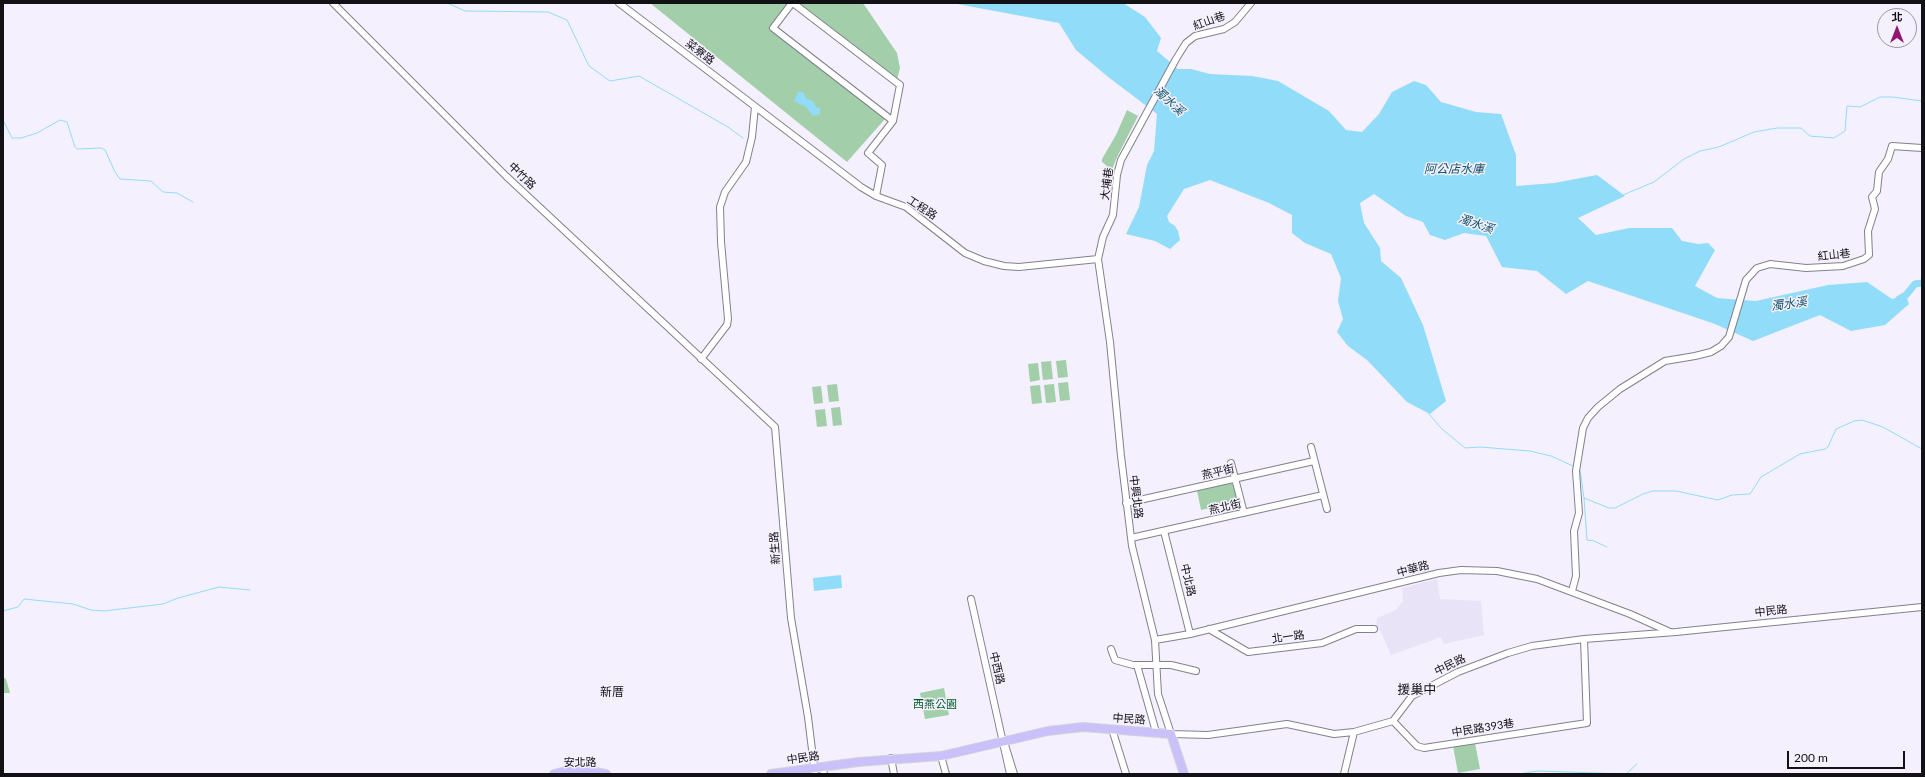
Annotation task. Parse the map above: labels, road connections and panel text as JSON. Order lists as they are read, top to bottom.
{
  "streets": {
    "main road": ["中民路", "安北路"],
    "street": [
      "紅山巷",
      "菜寮路",
      "中竹路",
      "大埔巷",
      "工程路",
      "燕平街",
      "中興北路",
      "燕北街",
      "新生路",
      "中華路",
      "中北路",
      "北一路",
      "中西路",
      "中民路393巷"
    ]
  },
  "crossings": [
    ["紅山巷", "大埔巷"],
    ["紅山巷", "中華路"],
    ["菜寮路", "工程路"],
    ["中竹路", "新生路"],
    ["大埔巷", "工程路"],
    ["大埔巷", "中興北路"],
    ["工程路", "中興北路"],
    ["燕平街", "中興北路"],
    ["中興北路", "燕北街"],
    ["中興北路", "中華路"],
    ["中興北路", "中民路"],
    ["燕北街", "中北路"],
    ["新生路", "中民路"],
    ["中華路", "中北路"],
    ["中華路", "中民路"],
    ["中華路", "北一路"],
    ["中民路", "中西路"],
    ["中民路", "中民路393巷"]
  ],
  "districts": ["援巢中", "新厝"],
  "water": ["濁水溪", "阿公店水庫"],
  "parks": ["西燕公園"],
  "scale_bar": "200 m",
  "north": "top"
}
